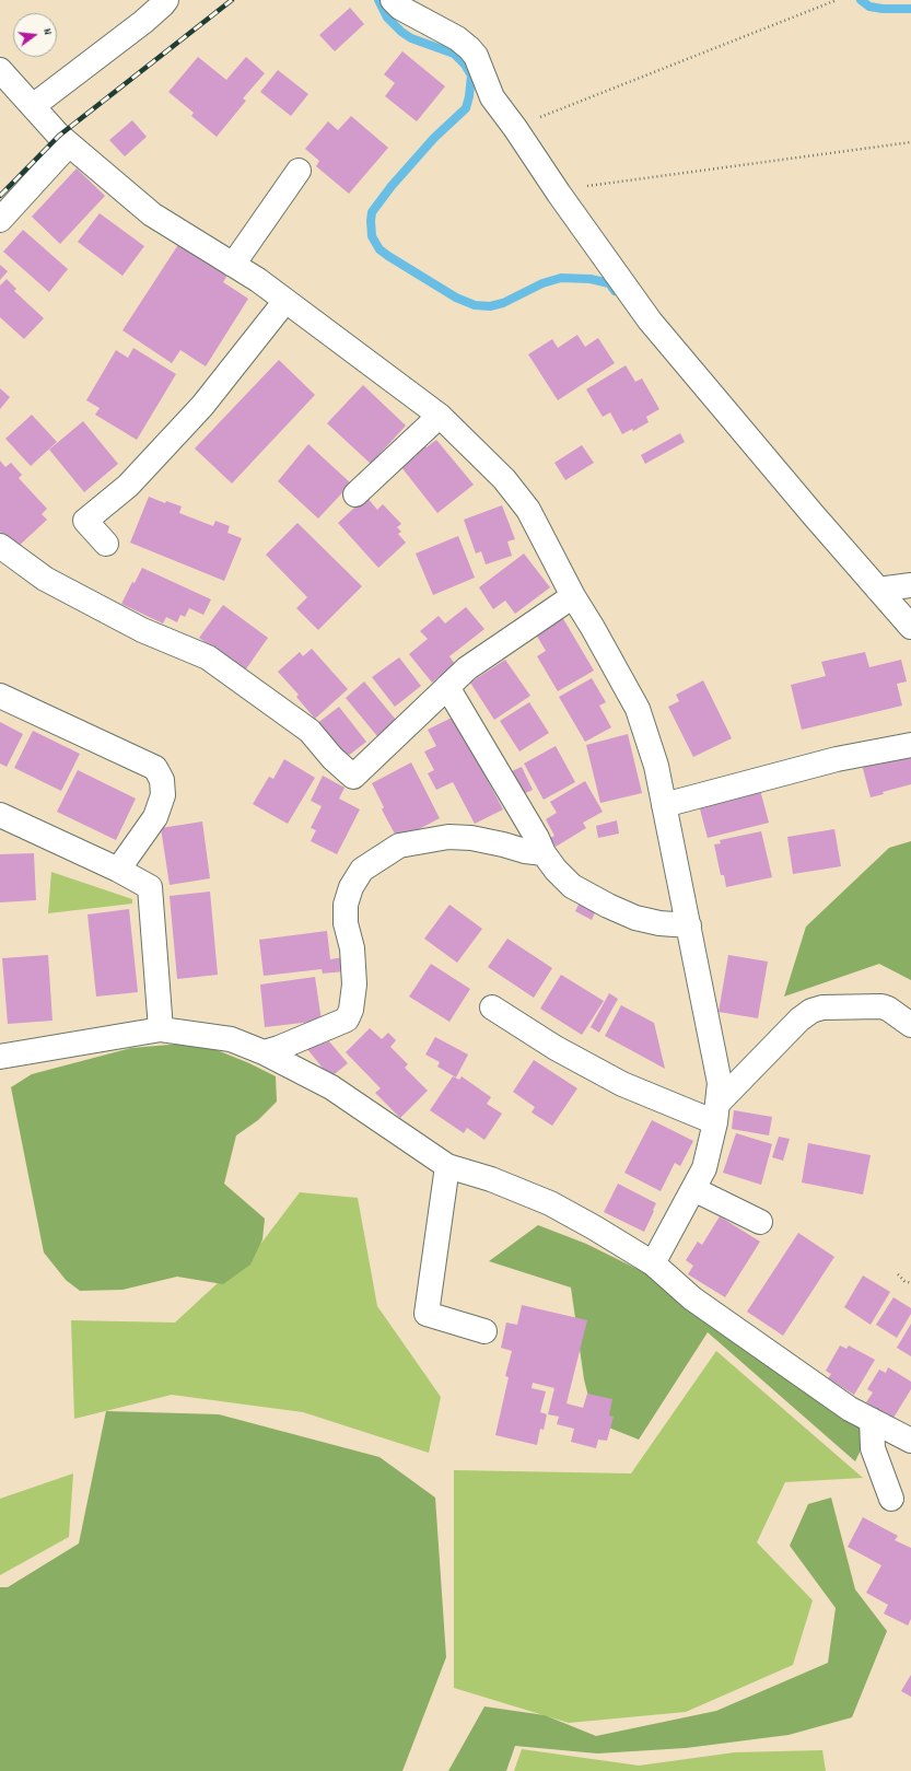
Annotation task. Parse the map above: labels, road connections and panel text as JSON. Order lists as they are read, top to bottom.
{
  "north": "right"
}
